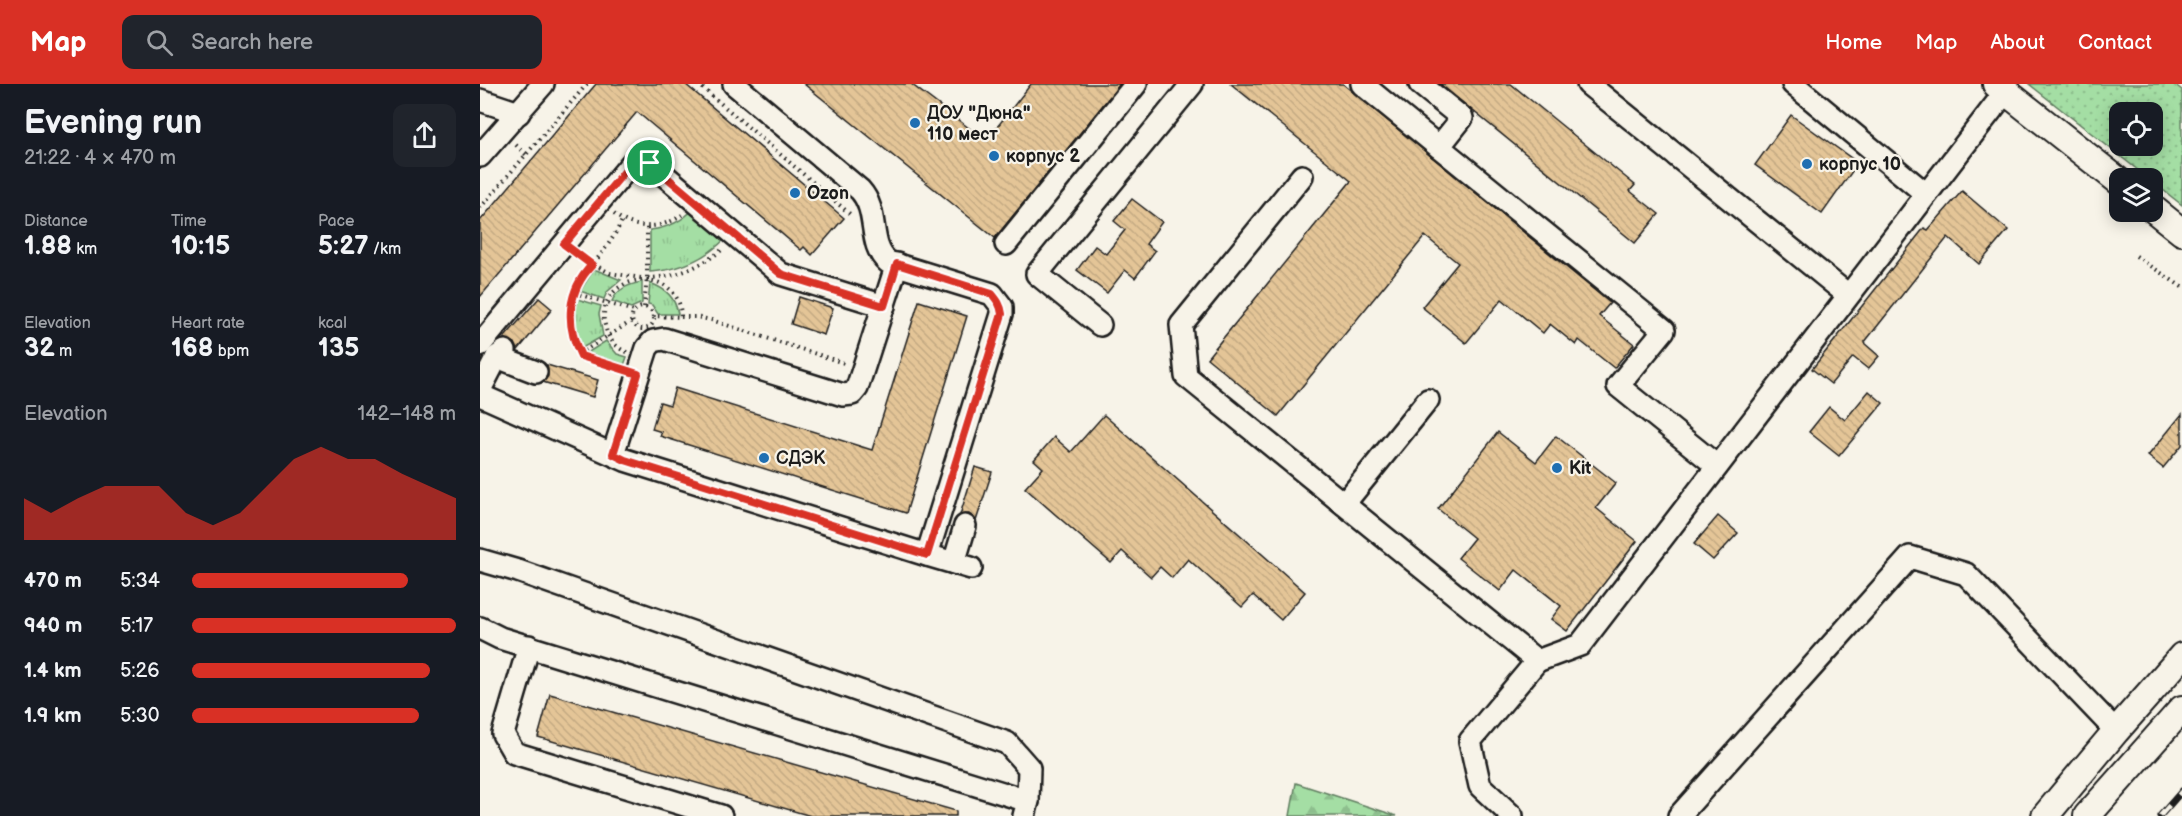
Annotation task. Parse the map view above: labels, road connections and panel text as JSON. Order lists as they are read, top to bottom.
{
  "places": [
    "ДОУ \"Дюна\" 110 мест",
    "корпус 2",
    "корпус 10",
    "Ozon",
    "СДЭК",
    "Kit"
  ],
  "page": {
    "header": "Map",
    "search": "Search here",
    "nav": [
      "Home",
      "Map",
      "About",
      "Contact"
    ],
    "heading": ["Evening run", "21:22 · 4 × 470 m"],
    "stats": [
      ["Distance", "1.88 km"],
      ["Time", "10:15"],
      ["Pace", "5:27 /km"],
      ["Elevation", "32 m"],
      ["Heart rate", "168 bpm"],
      ["kcal", "135"]
    ],
    "chart": ["Elevation", "142–148 m"],
    "list": [
      {
        "name": "470 m",
        "note": "5:34"
      },
      {
        "name": "940 m",
        "note": "5:17"
      },
      {
        "name": "1.4 km",
        "note": "5:26"
      },
      {
        "name": "1.9 km",
        "note": "5:30"
      }
    ]
  }
}
